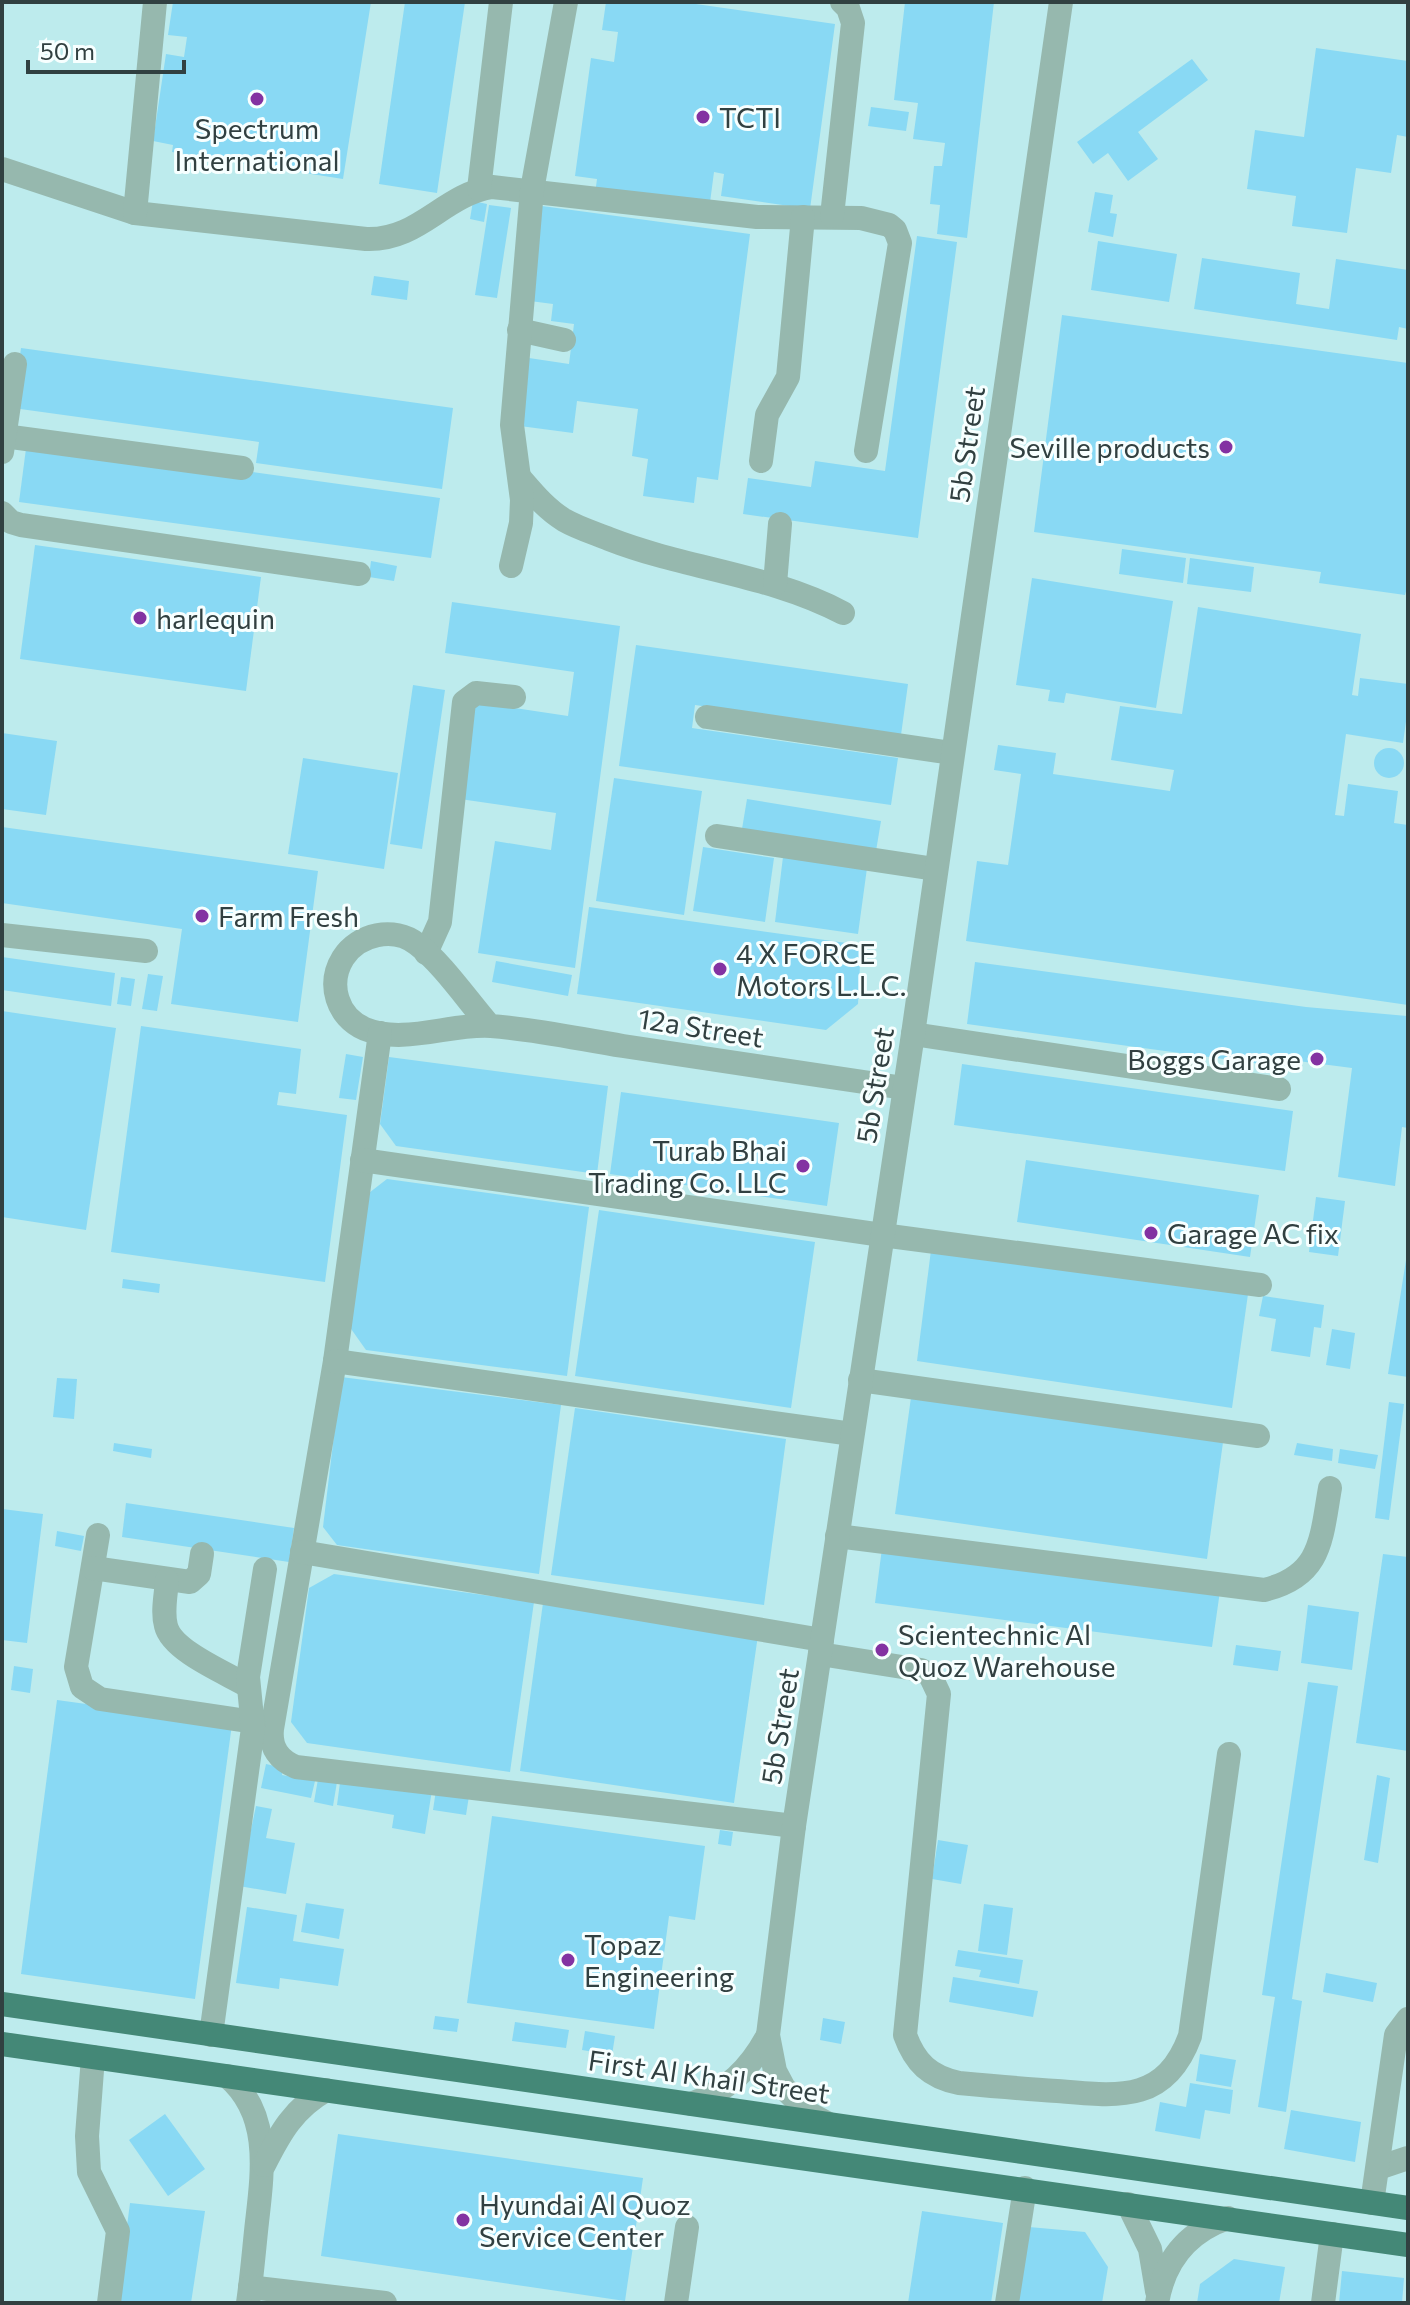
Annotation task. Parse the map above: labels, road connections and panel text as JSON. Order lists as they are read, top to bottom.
{
  "streets": {
    "main road": ["First Al Khail Street"],
    "street": ["5b Street", "12a Street"]
  },
  "crossings": [
    ["5b Street", "12a Street"],
    ["5b Street", "First Al Khail Street"]
  ],
  "places": [
    "Spectrum International",
    "TCTI",
    "Seville products",
    "harlequin",
    "Farm Fresh",
    "4 X FORCE Motors L.L.C.",
    "Boggs Garage",
    "Turab Bhai Trading Co. LLC",
    "Garage AC fix",
    "Scientechnic Al Quoz Warehouse",
    "Topaz Engineering",
    "Hyundai Al Quoz Service Center"
  ],
  "scale_bar": "50 m"
}
